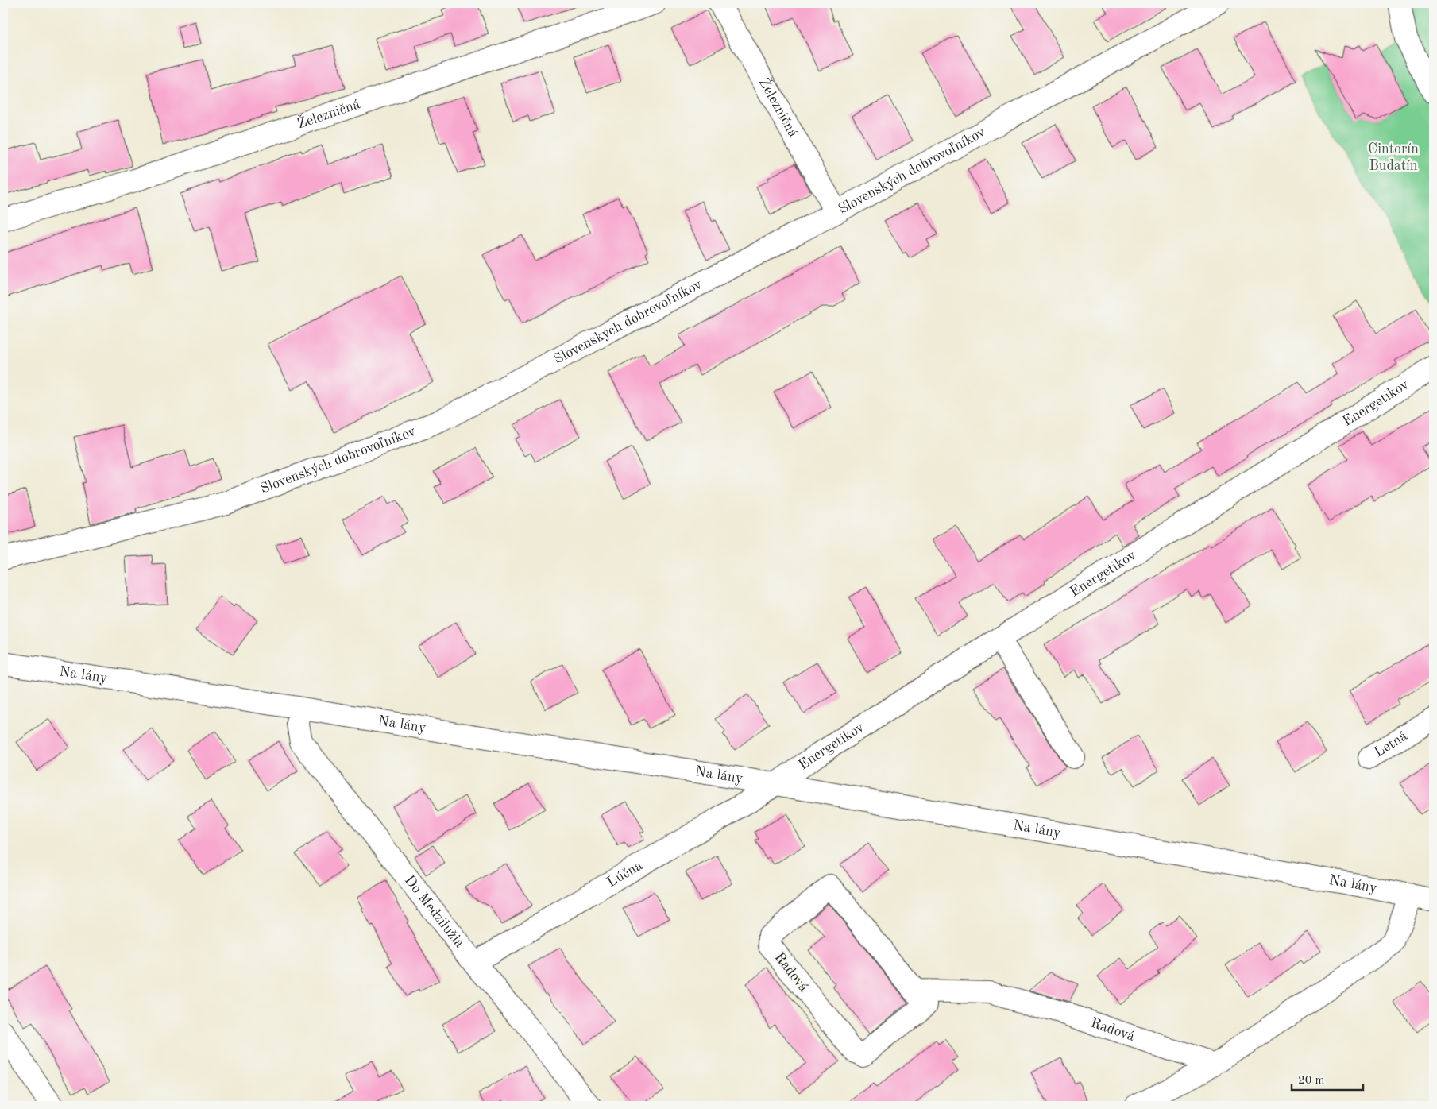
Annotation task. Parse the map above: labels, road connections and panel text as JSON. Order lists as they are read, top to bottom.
{
  "streets": {
    "street": [
      "Železničná",
      "Slovenských dobrovoľníkov",
      "Energetikov",
      "Na lány",
      "Letná",
      "Lúčna",
      "Do Medzilužia",
      "Radová"
    ]
  },
  "crossings": [
    ["Železničná", "Slovenských dobrovoľníkov"],
    ["Energetikov", "Na lány"],
    ["Energetikov", "Lúčna"],
    ["Na lány", "Lúčna"],
    ["Na lány", "Do Medzilužia"],
    ["Lúčna", "Do Medzilužia"]
  ],
  "parks": ["Cintorín Budatín"],
  "scale_bar": "20 m"
}
